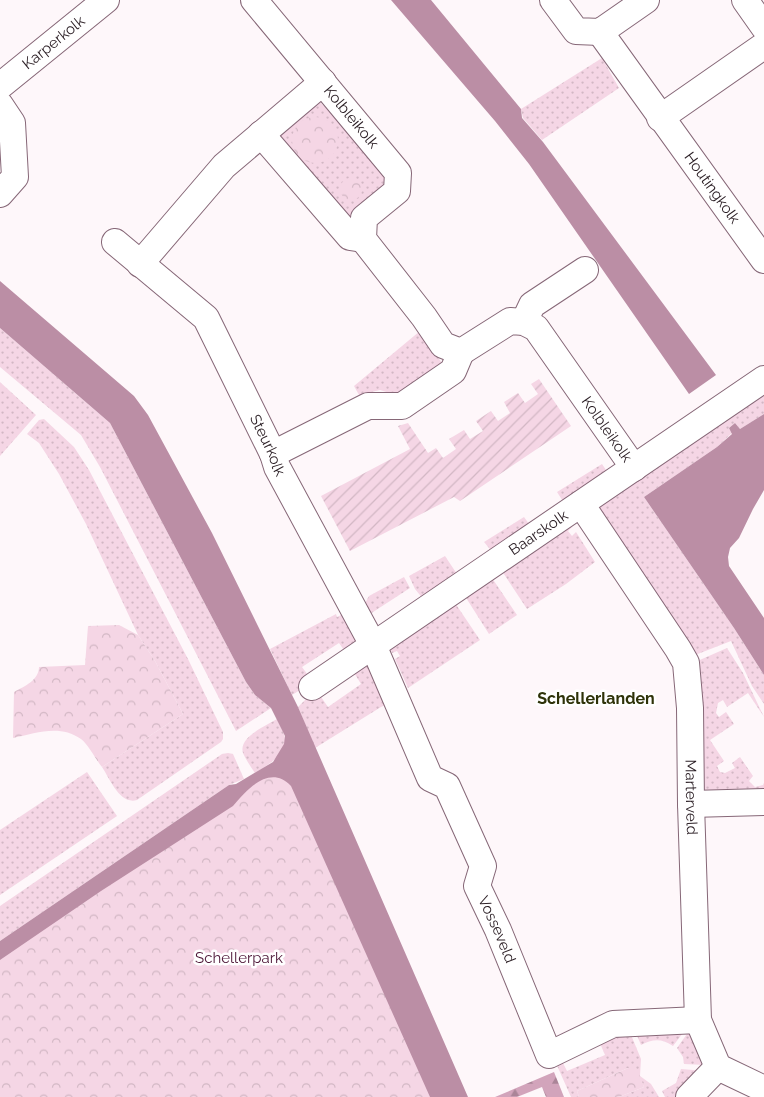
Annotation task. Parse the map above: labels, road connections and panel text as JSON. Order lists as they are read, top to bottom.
{
  "streets": {
    "street": [
      "Karperkolk",
      "Kolbleikolk",
      "Houtingkolk",
      "Steurkolk",
      "Baarskolk",
      "Marterveld",
      "Vosseveld"
    ]
  },
  "crossings": [
    ["Kolbleikolk", "Baarskolk"],
    ["Steurkolk", "Baarskolk"],
    ["Steurkolk", "Vosseveld"],
    ["Baarskolk", "Marterveld"],
    ["Baarskolk", "Vosseveld"],
    ["Marterveld", "Vosseveld"]
  ],
  "districts": ["Schellerlanden"],
  "parks": ["Schellerpark"]
}
